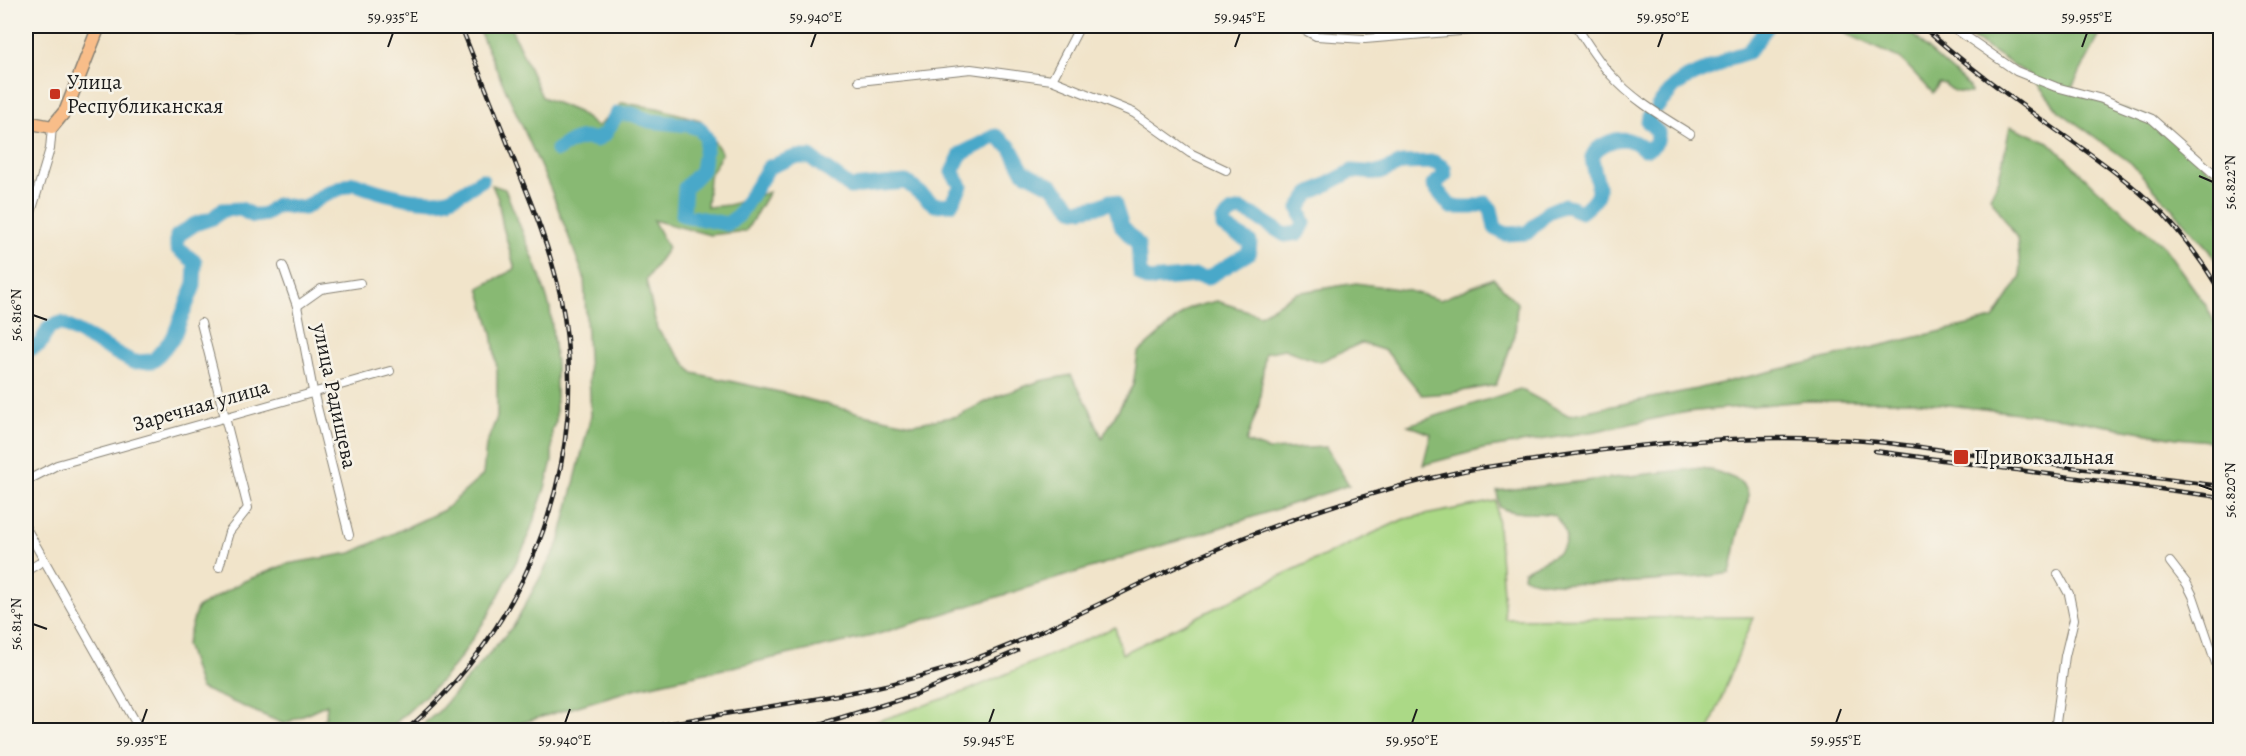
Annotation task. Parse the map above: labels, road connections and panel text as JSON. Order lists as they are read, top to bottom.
{
  "streets": {
    "street": ["улица Радищева", "Заречная улица"]
  },
  "crossings": [
    ["улица Радищева", "Заречная улица"]
  ],
  "places": {
    "transit": ["Улица Республиканская", "Привокзальная"]
  },
  "coordinates": [
    "59.935°E",
    "59.940°E",
    "59.945°E",
    "59.950°E",
    "59.955°E",
    "56.822°N",
    "56.816°N",
    "56.820°N",
    "56.814°N"
  ]
}
